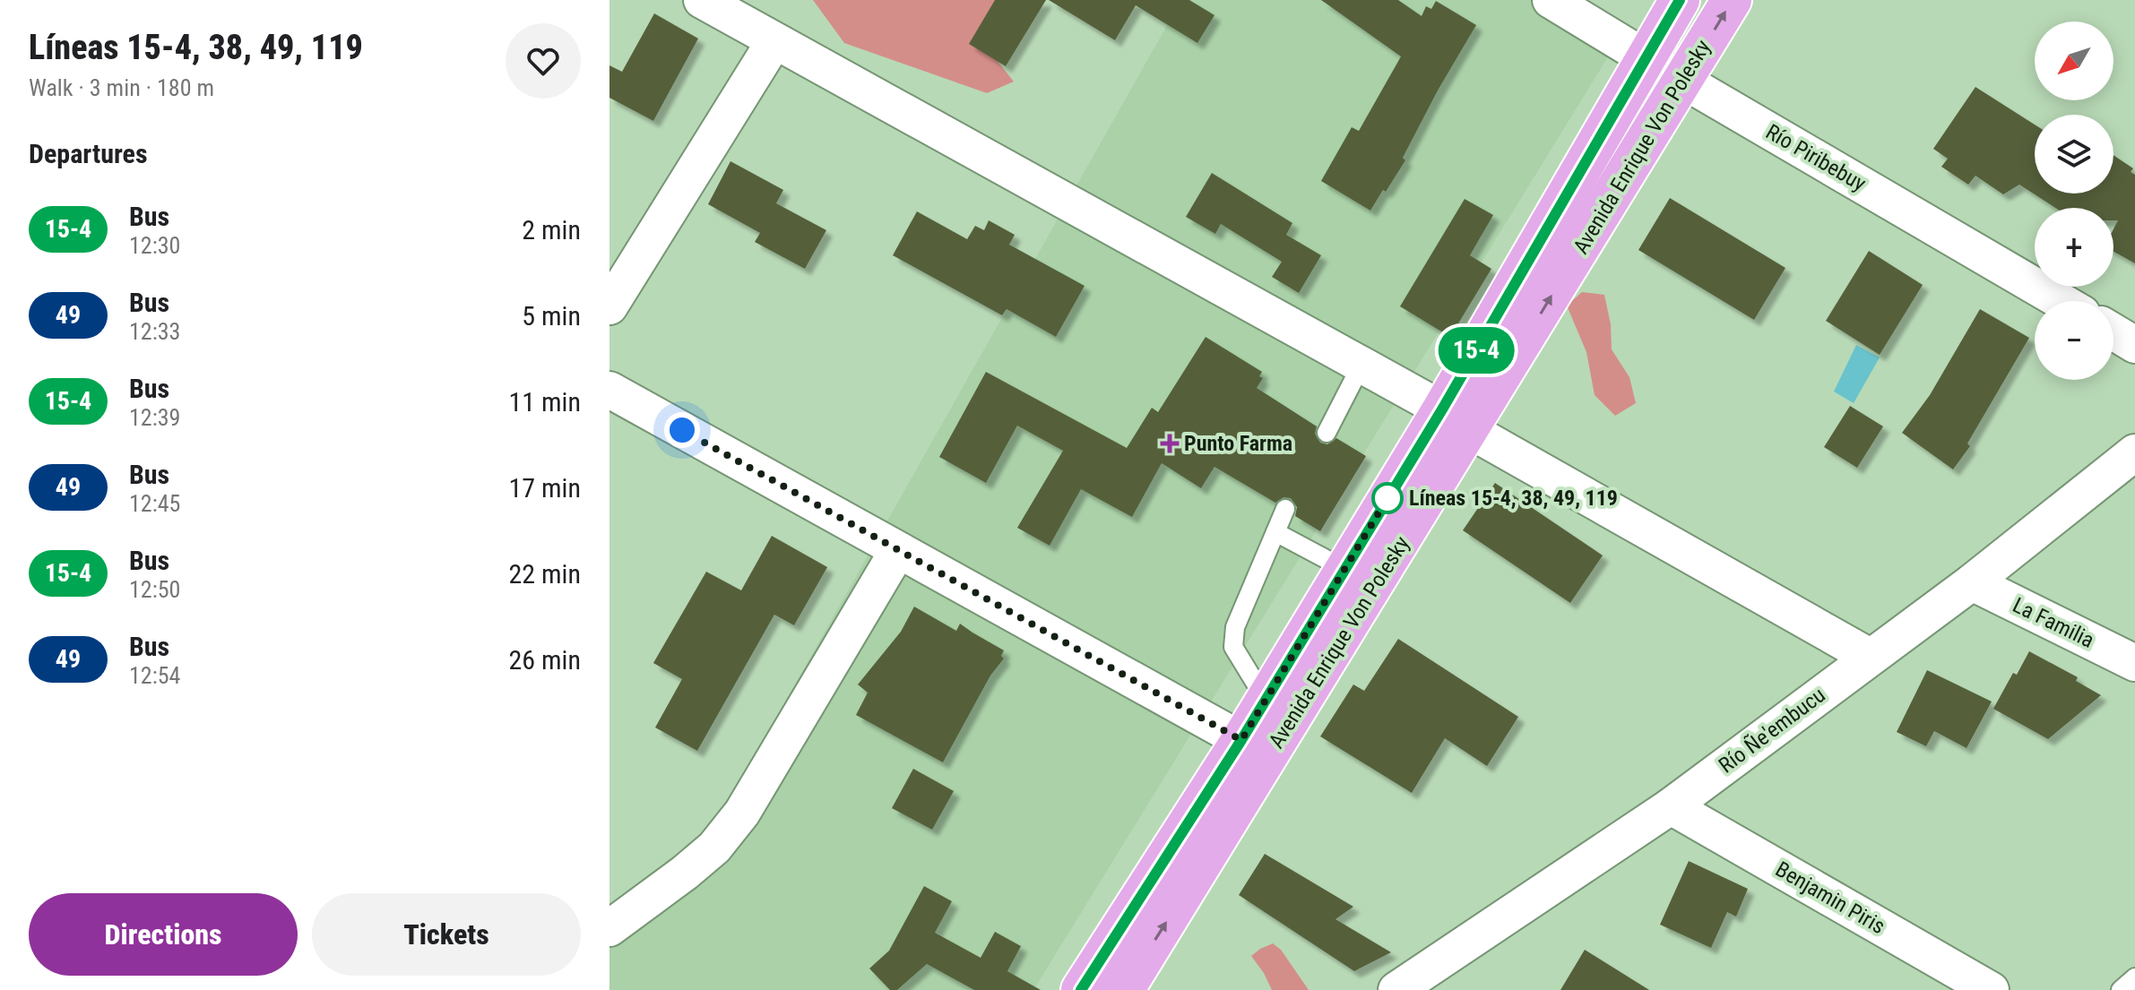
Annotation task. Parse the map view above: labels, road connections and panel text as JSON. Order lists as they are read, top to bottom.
{
  "streets": {
    "main road": ["Avenida Enrique Von Polesky"],
    "street": [
      "Río Piribebuy",
      "La Familia",
      "Río Ñe'embucu",
      "Benjamin Piris"
    ]
  },
  "crossings": [
    ["Avenida Enrique Von Polesky", "Río Piribebuy"],
    ["La Familia", "Río Ñe'embucu"],
    ["Río Ñe'embucu", "Benjamin Piris"]
  ],
  "places": {
    "health": ["Punto Farma"],
    "other": ["Líneas 15-4, 38, 49, 119"]
  },
  "lines": ["bus line 15-4"],
  "north": "bottom left",
  "page": {
    "heading": [
      ["Líneas 15-4, 38, 49, 119", "Walk · 3 min · 180 m"],
      "Departures"
    ],
    "on_map": "15-4",
    "map_buttons": ["+", "−"],
    "list": [
      {
        "mark": "15-4",
        "name": "Bus",
        "note": "12:30",
        "value": "2 min"
      },
      {
        "mark": "49",
        "name": "Bus",
        "note": "12:33",
        "value": "5 min"
      },
      {
        "mark": "15-4",
        "name": "Bus",
        "note": "12:39",
        "value": "11 min"
      },
      {
        "mark": "49",
        "name": "Bus",
        "note": "12:45",
        "value": "17 min"
      },
      {
        "mark": "15-4",
        "name": "Bus",
        "note": "12:50",
        "value": "22 min"
      },
      {
        "mark": "49",
        "name": "Bus",
        "note": "12:54",
        "value": "26 min"
      }
    ],
    "buttons": ["Directions", "Tickets"]
  }
}
